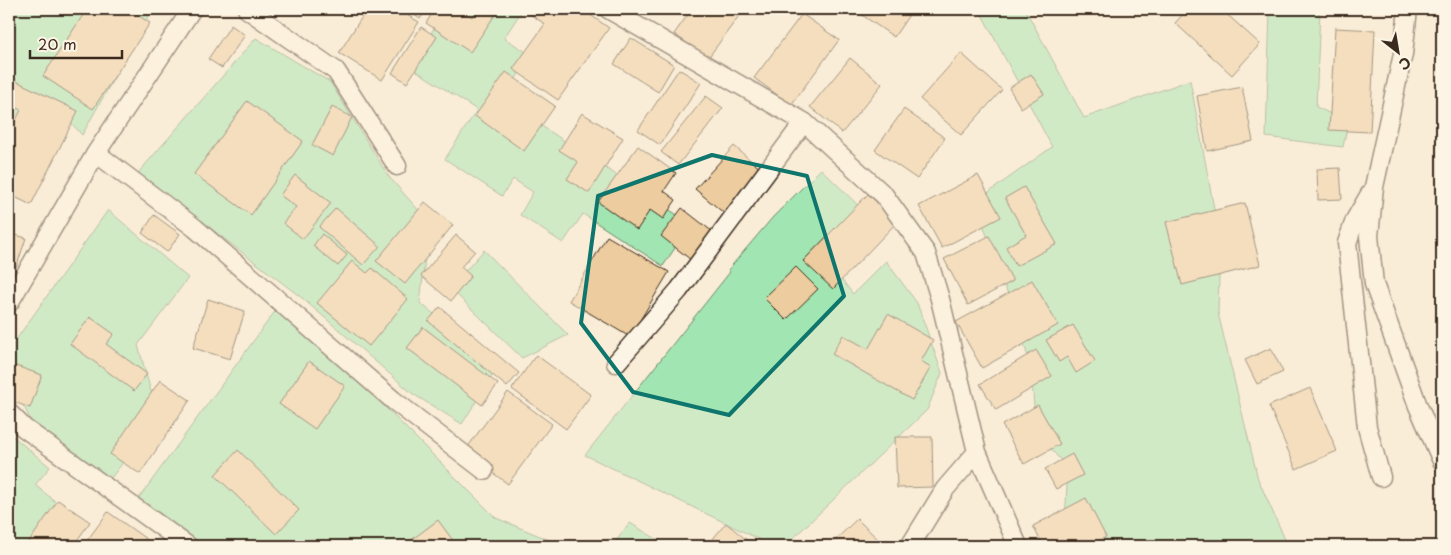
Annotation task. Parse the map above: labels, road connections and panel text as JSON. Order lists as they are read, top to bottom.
{
  "scale_bar": "20 m",
  "north": "bottom right"
}
